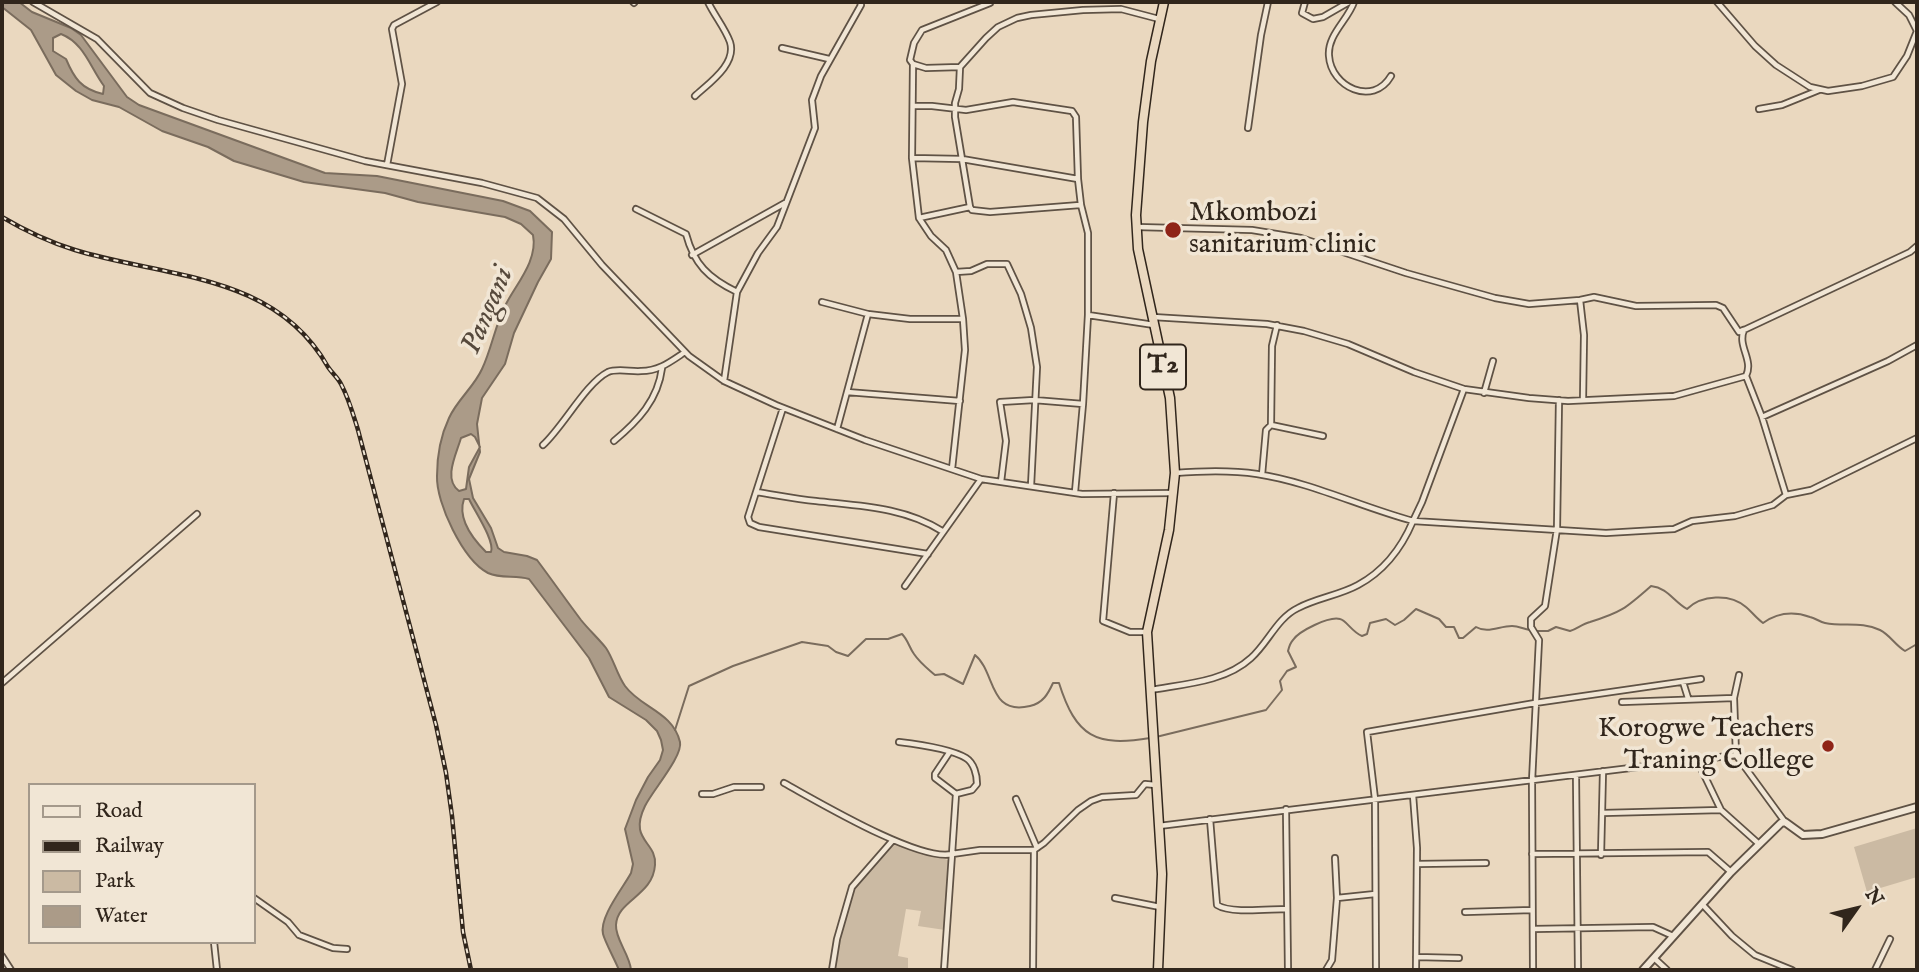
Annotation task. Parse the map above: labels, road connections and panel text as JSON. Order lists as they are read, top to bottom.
{
  "streets": {
    "highway": ["T2"]
  },
  "water": ["Pangani"],
  "places": ["Mkombozi sanitarium clinic", "Korogwe Teachers Traning College"],
  "legend": [
    "Road",
    "Railway",
    "Park",
    "Water"
  ],
  "north": "top right"
}
